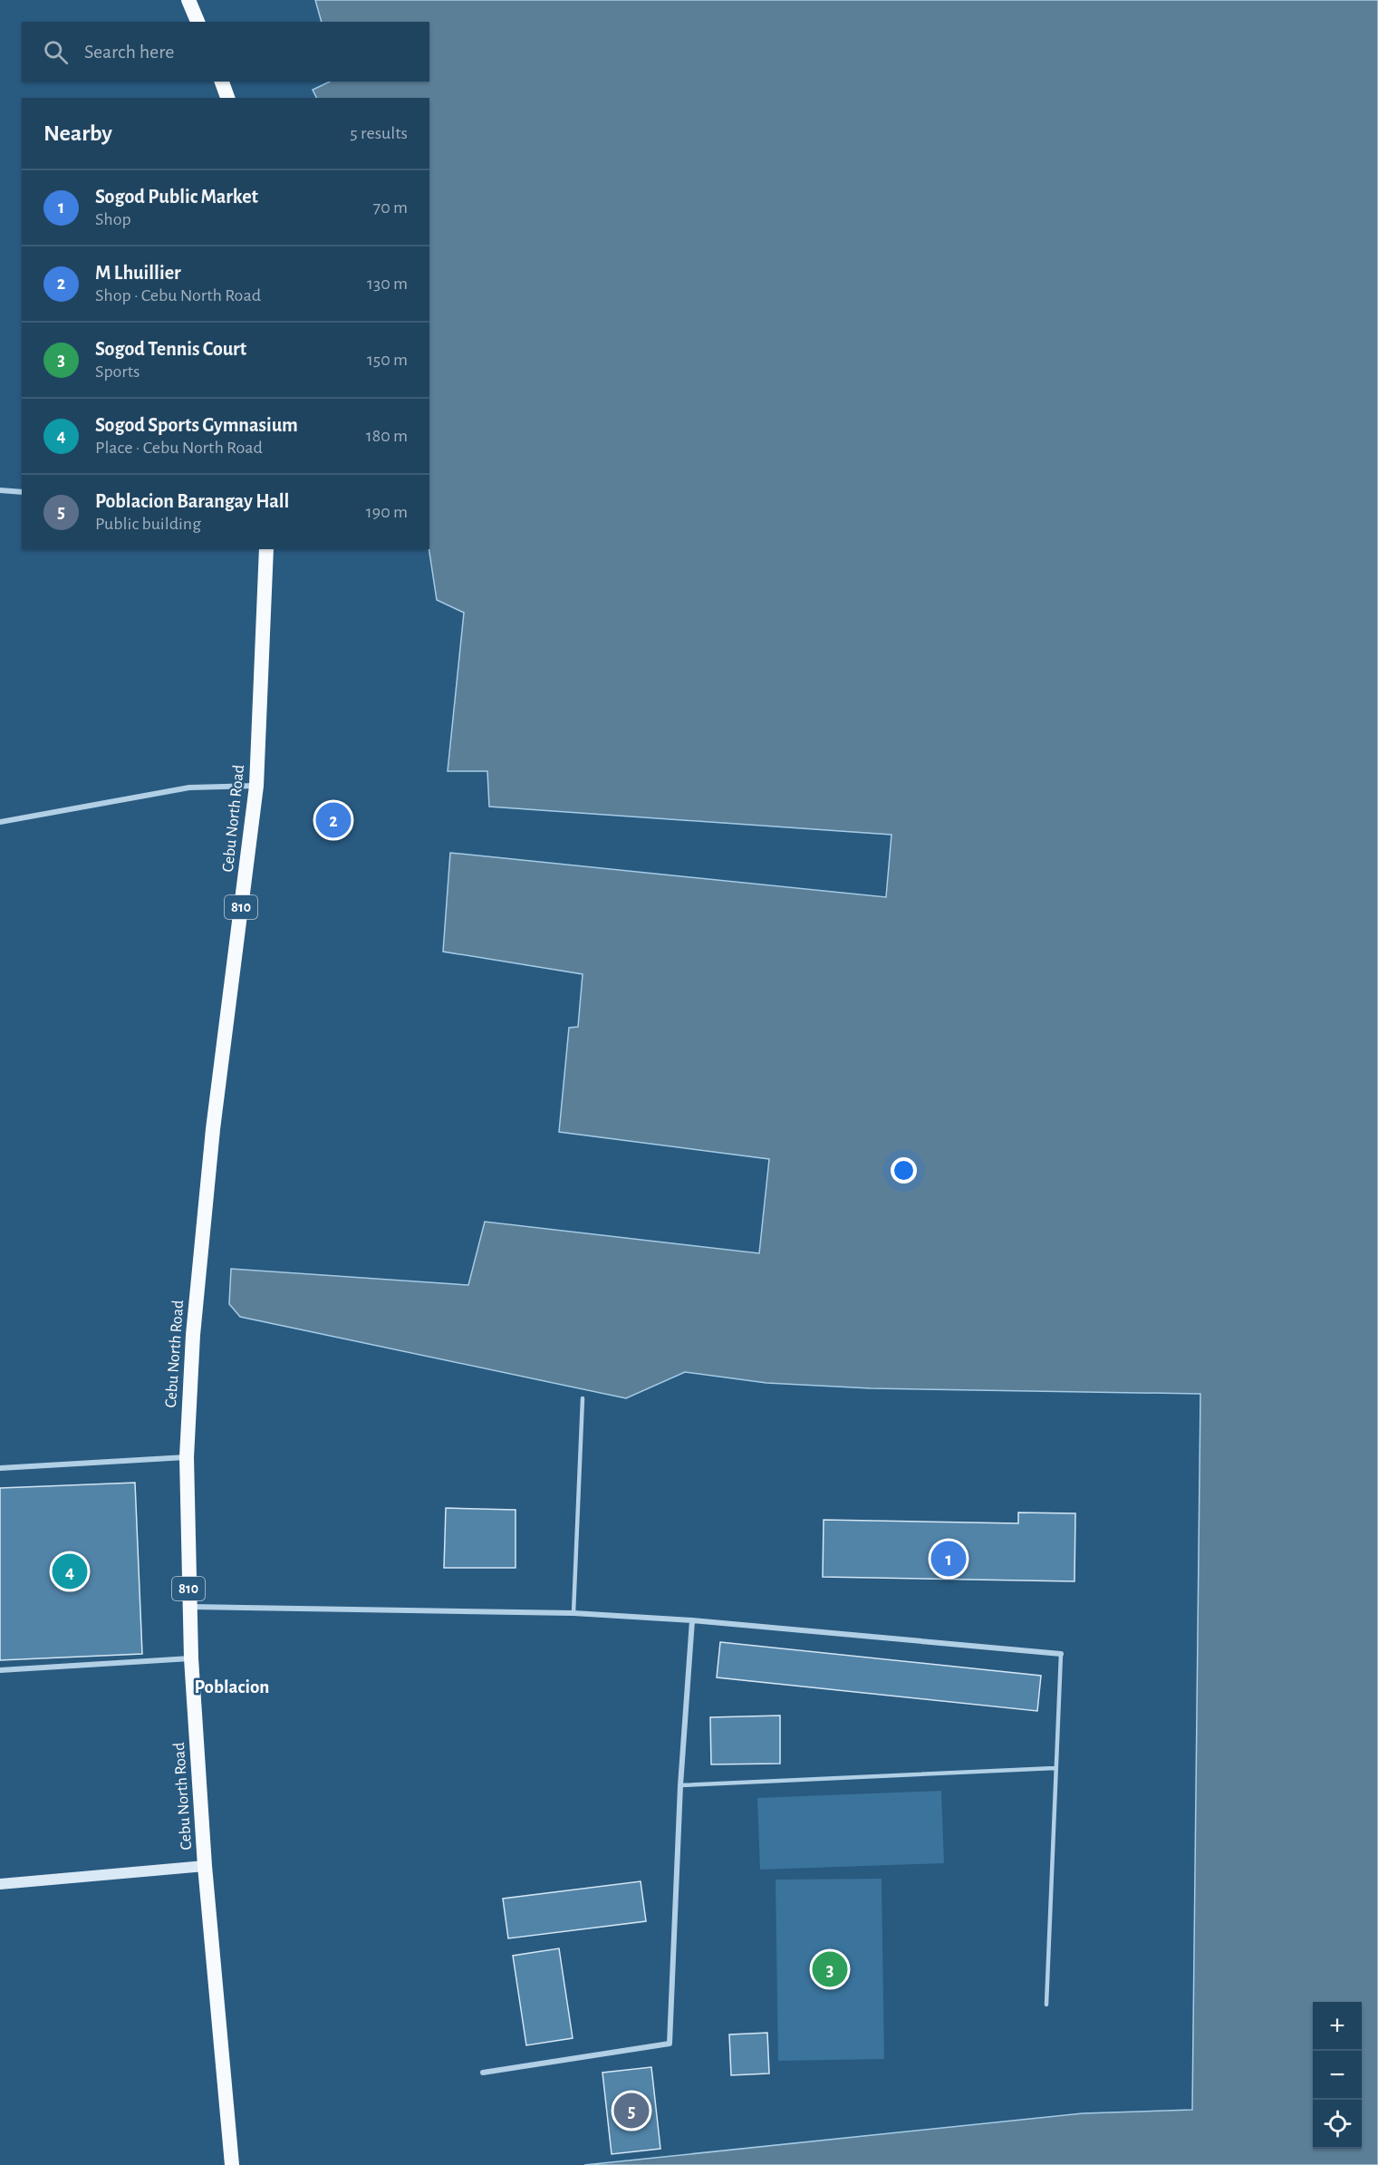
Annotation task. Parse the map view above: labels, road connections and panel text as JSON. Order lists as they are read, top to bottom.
{
  "streets": {
    "highway": ["Cebu North Road", "810"]
  },
  "districts": ["Poblacion"],
  "page": {
    "search": "Search here",
    "heading": ["Nearby", "5 results"],
    "list": [
      {
        "mark": "1",
        "name": "Sogod Public Market",
        "note": "Shop",
        "value": "70 m"
      },
      {
        "mark": "2",
        "name": "M Lhuillier",
        "note": "Shop · Cebu North Road",
        "value": "130 m"
      },
      {
        "mark": "3",
        "name": "Sogod Tennis Court",
        "note": "Sports",
        "value": "150 m"
      },
      {
        "mark": "4",
        "name": "Sogod Sports Gymnasium",
        "note": "Place · Cebu North Road",
        "value": "180 m"
      },
      {
        "mark": "5",
        "name": "Poblacion Barangay Hall",
        "note": "Public building",
        "value": "190 m"
      }
    ],
    "pins": [
      "2",
      "1",
      "4",
      "3",
      "5"
    ],
    "map_buttons": ["+", "−"]
  }
}
